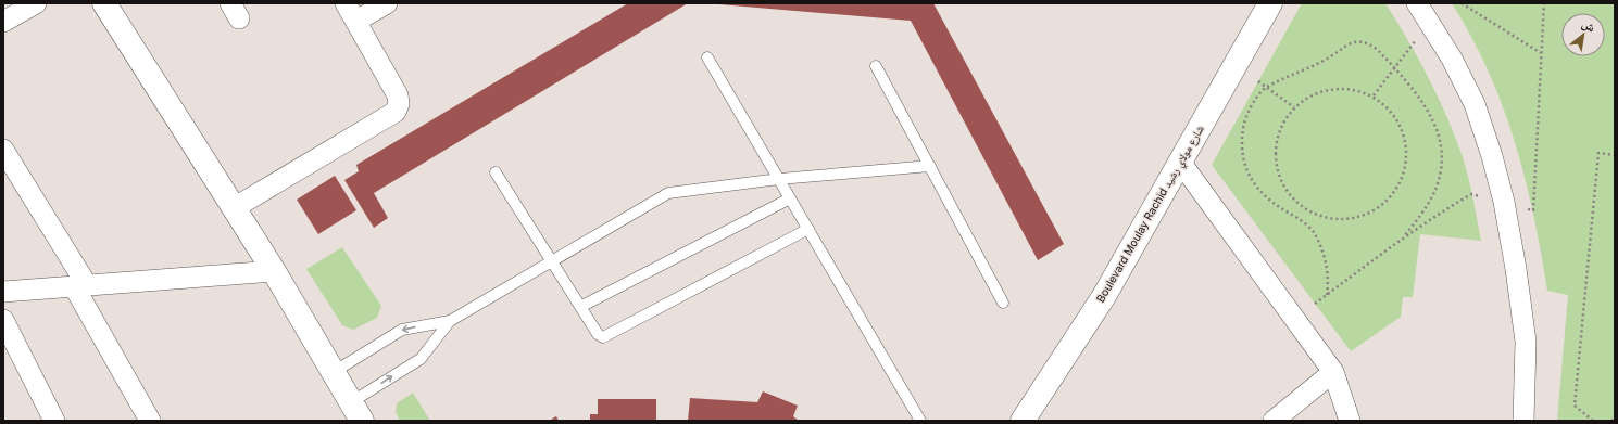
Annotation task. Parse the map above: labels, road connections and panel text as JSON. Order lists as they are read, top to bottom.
{
  "streets": {
    "street": ["Boulevard Moulay Rachid شارع مولاي رشيد"]
  },
  "north": "top right"
}
